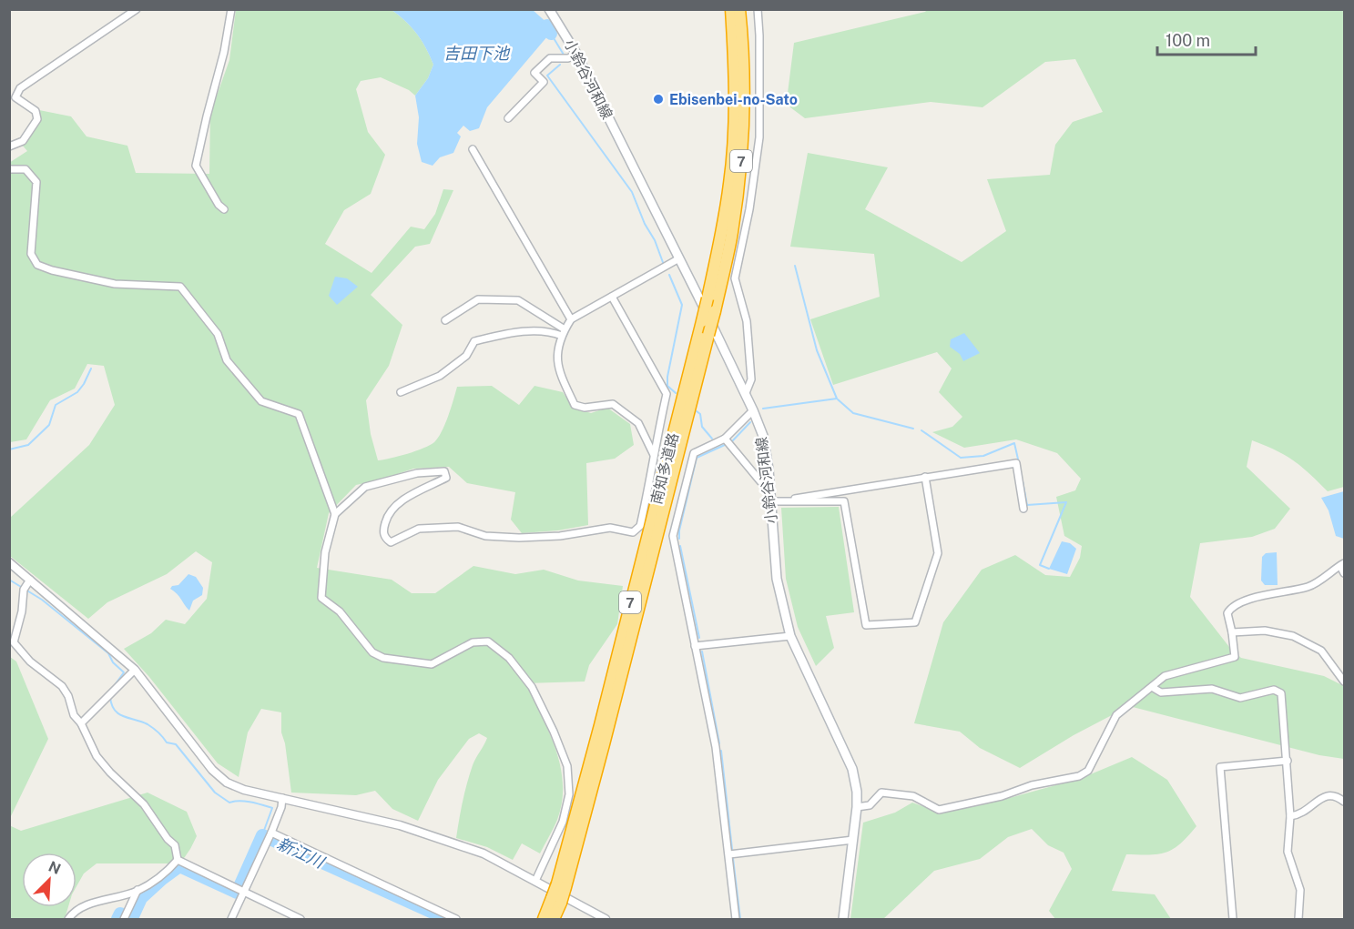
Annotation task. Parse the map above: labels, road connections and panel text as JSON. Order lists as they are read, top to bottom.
{
  "streets": {
    "highway": ["7", "南知多道路"],
    "main road": ["小鈴谷河和線"]
  },
  "water": ["吉田下池", "新江川"],
  "places": ["Ebisenbei-no-Sato"],
  "scale_bar": "100 m",
  "north": "top right"
}
